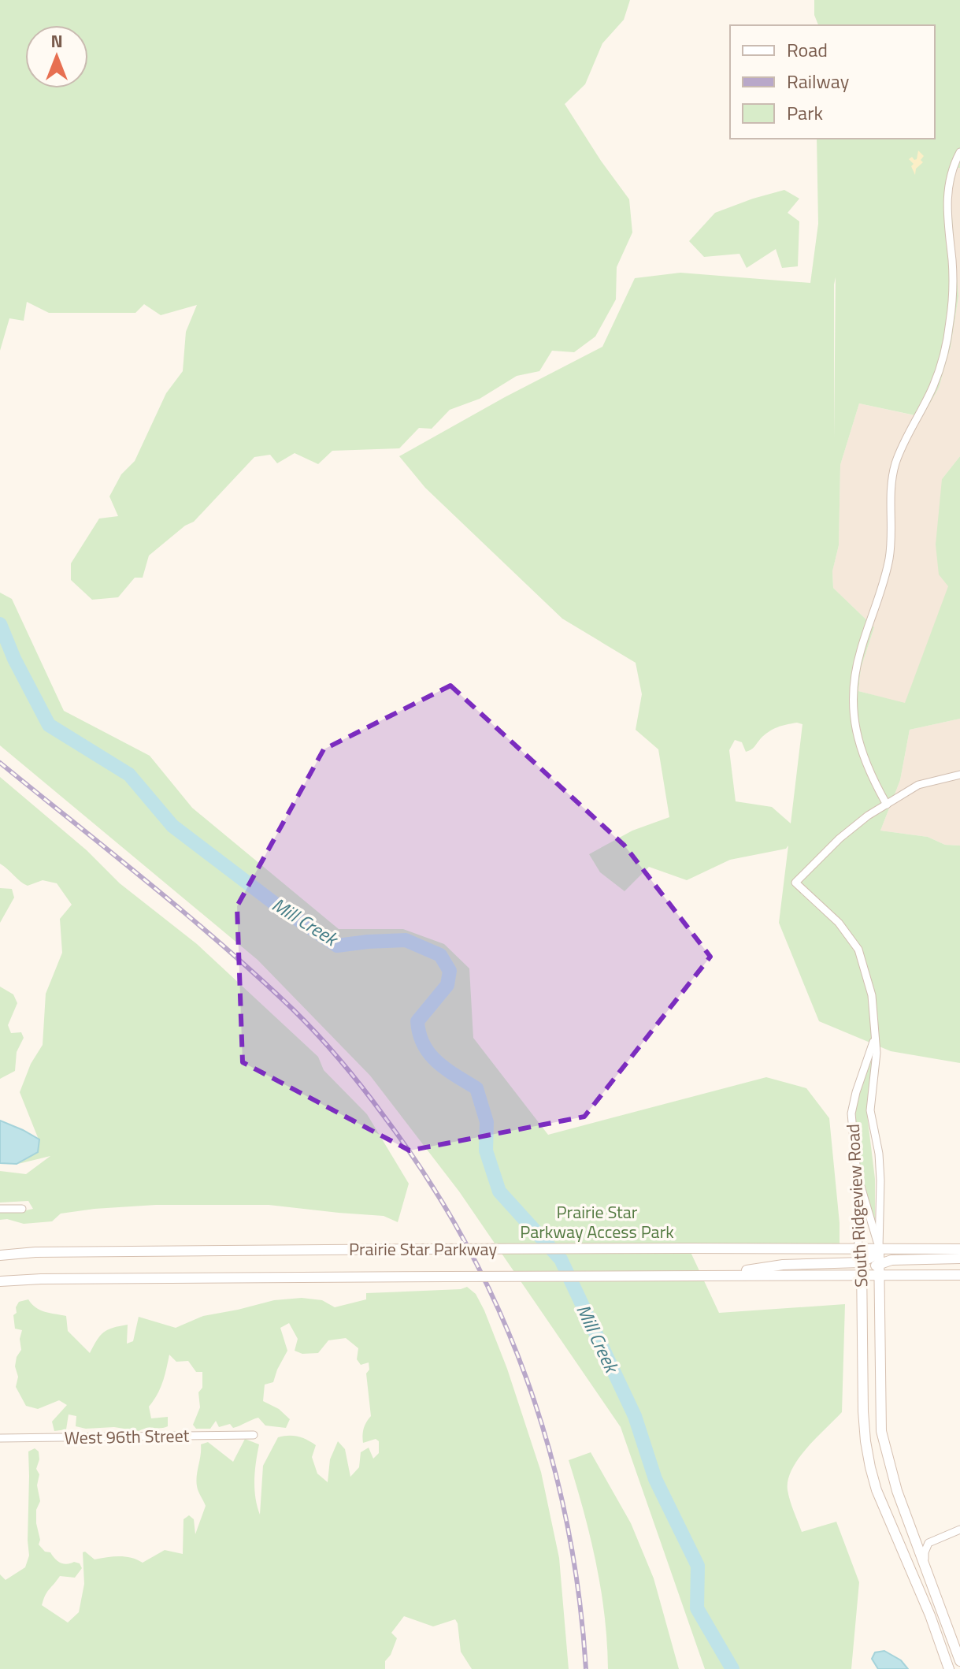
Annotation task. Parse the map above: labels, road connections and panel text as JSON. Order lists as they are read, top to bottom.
{
  "streets": {
    "main road": ["South Ridgeview Road", "Prairie Star Parkway"],
    "street": ["West 96th Street"]
  },
  "crossings": [
    ["South Ridgeview Road", "Prairie Star Parkway"]
  ],
  "water": ["Mill Creek"],
  "parks": ["Prairie Star Parkway Access Park"],
  "legend": ["Road", "Railway", "Park"],
  "north": "top"
}
